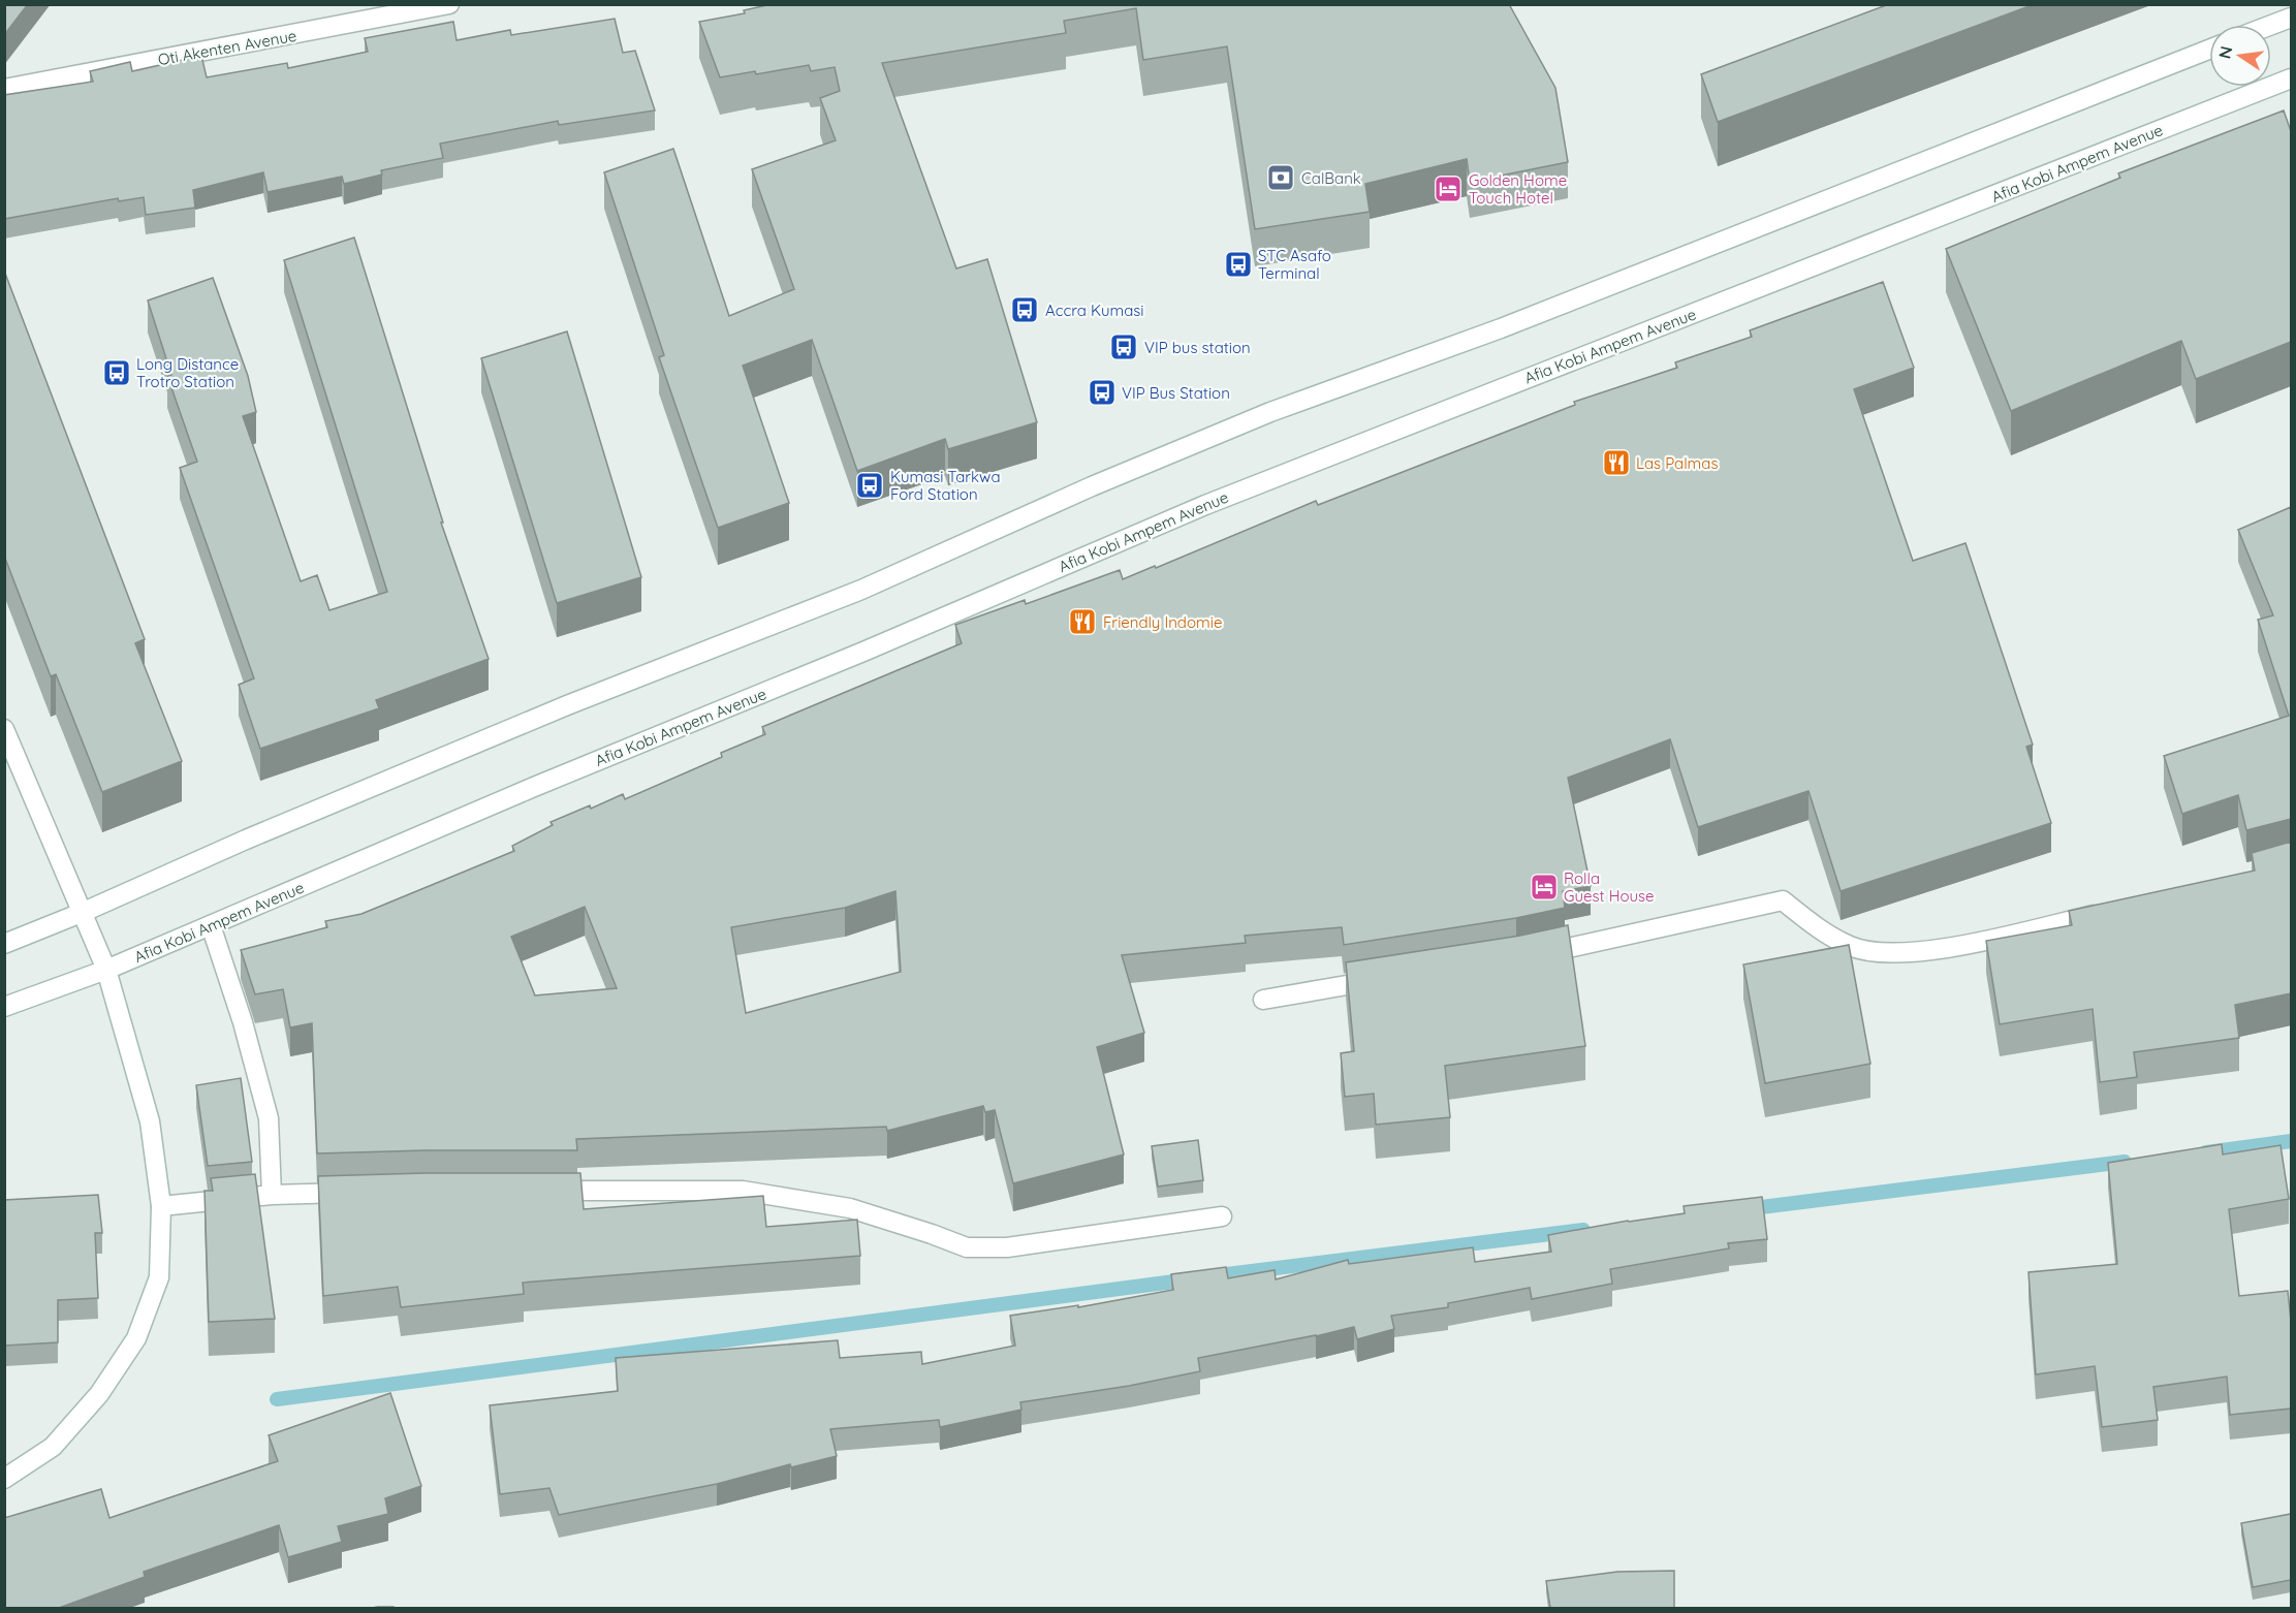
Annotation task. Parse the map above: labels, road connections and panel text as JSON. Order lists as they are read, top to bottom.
{
  "streets": {
    "main road": ["Oti Akenten Avenue", "Afia Kobi Ampem Avenue"]
  },
  "places": {
    "bank": ["CalBank"],
    "hotel": ["Golden Home Touch Hotel", "Rolla Guest House"],
    "bus stop": [
      "STC Asafo Terminal",
      "Accra Kumasi",
      "VIP bus station",
      "Long Distance Trotro Station",
      "VIP Bus Station",
      "Kumasi Tarkwa Ford Station"
    ],
    "restaurant": ["Las Palmas", "Friendly Indomie"]
  },
  "north": "left"
}
